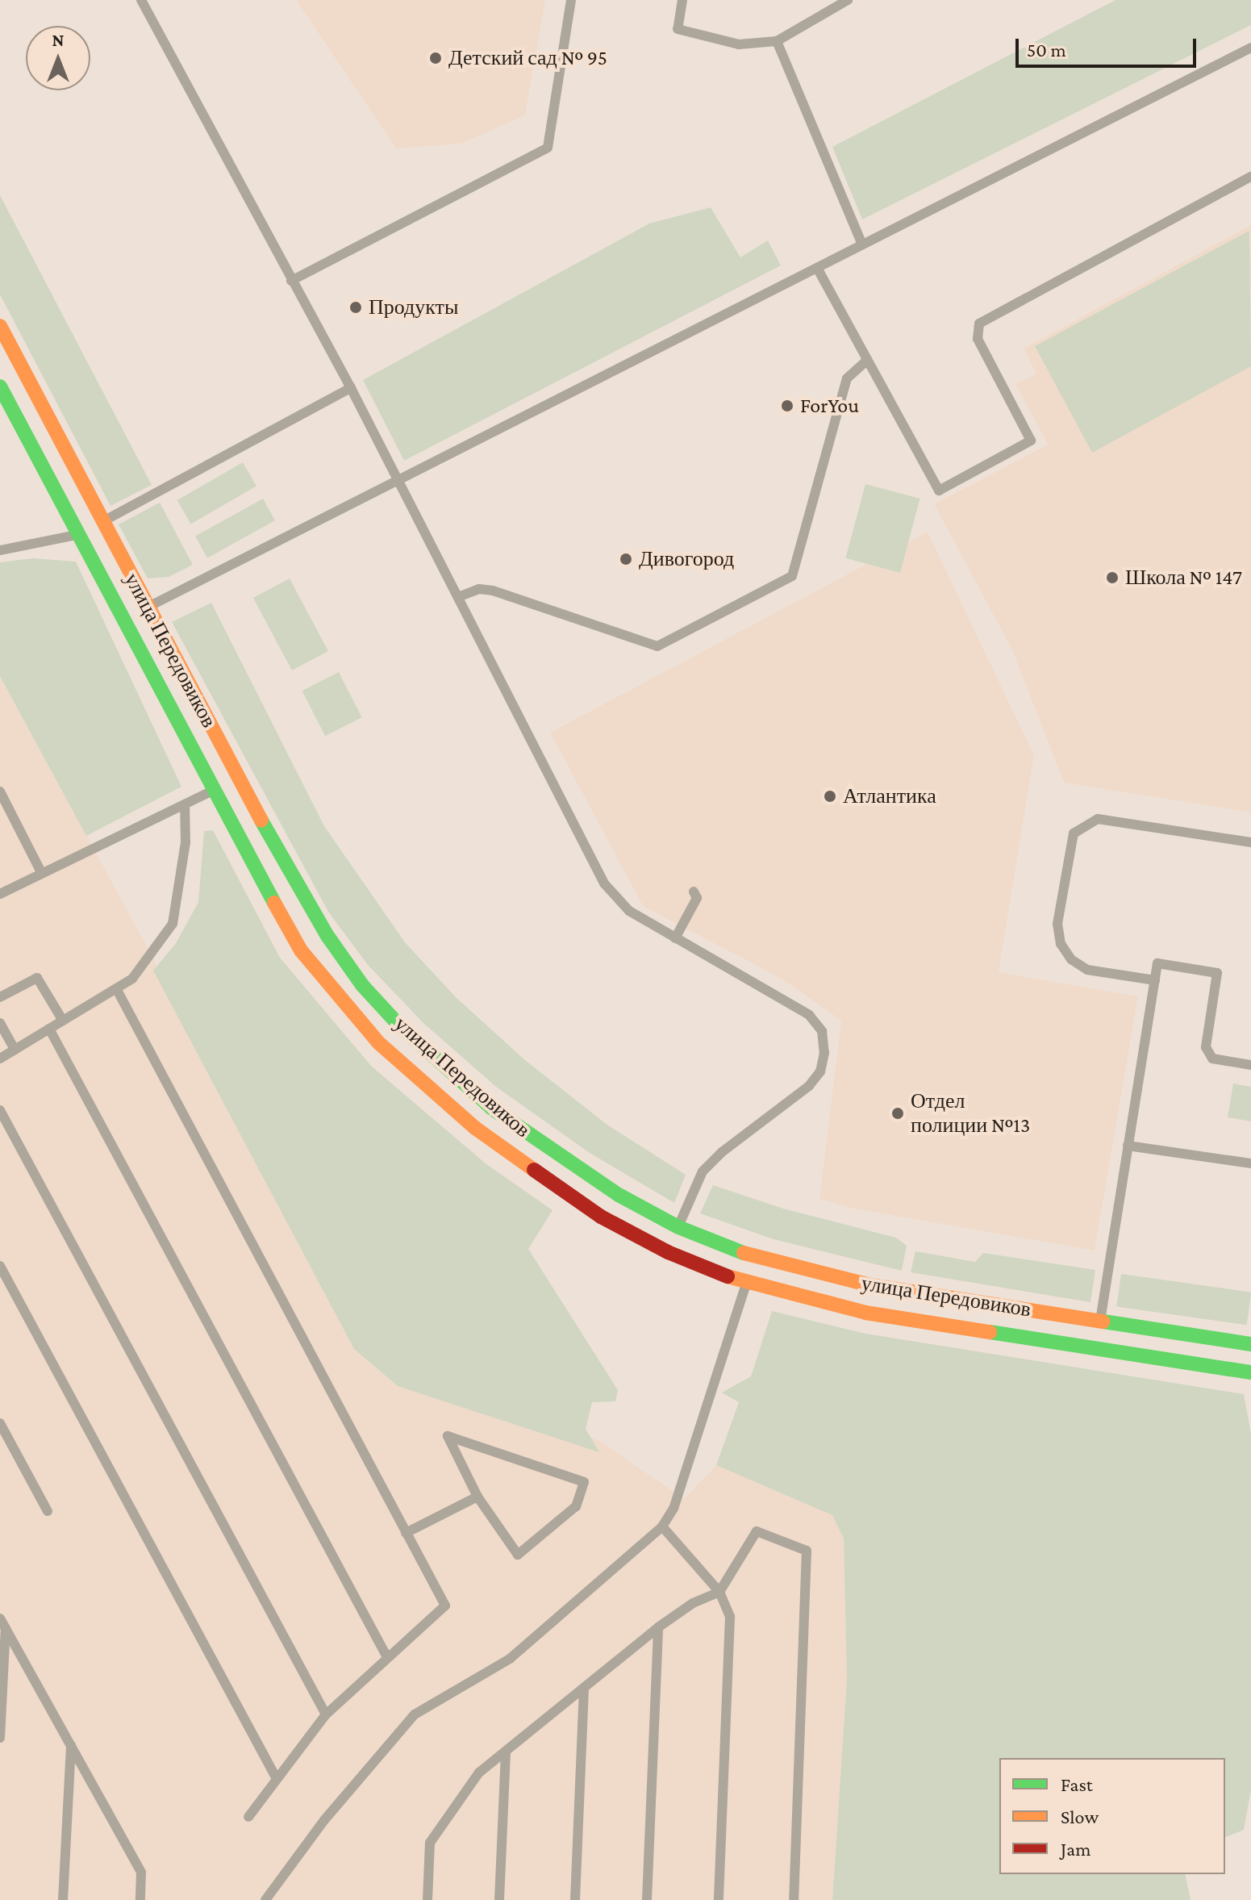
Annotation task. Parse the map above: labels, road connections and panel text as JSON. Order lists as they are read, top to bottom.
{
  "streets": {
    "street": ["улица Передовиков"]
  },
  "places": [
    "Детский сад № 95",
    "Продукты",
    "ForYou",
    "Дивогород",
    "Школа № 147",
    "Атлантика",
    "Отдел полиции №13"
  ],
  "legend": ["Fast", "Slow", "Jam"],
  "scale_bar": "50 m",
  "north": "top"
}
